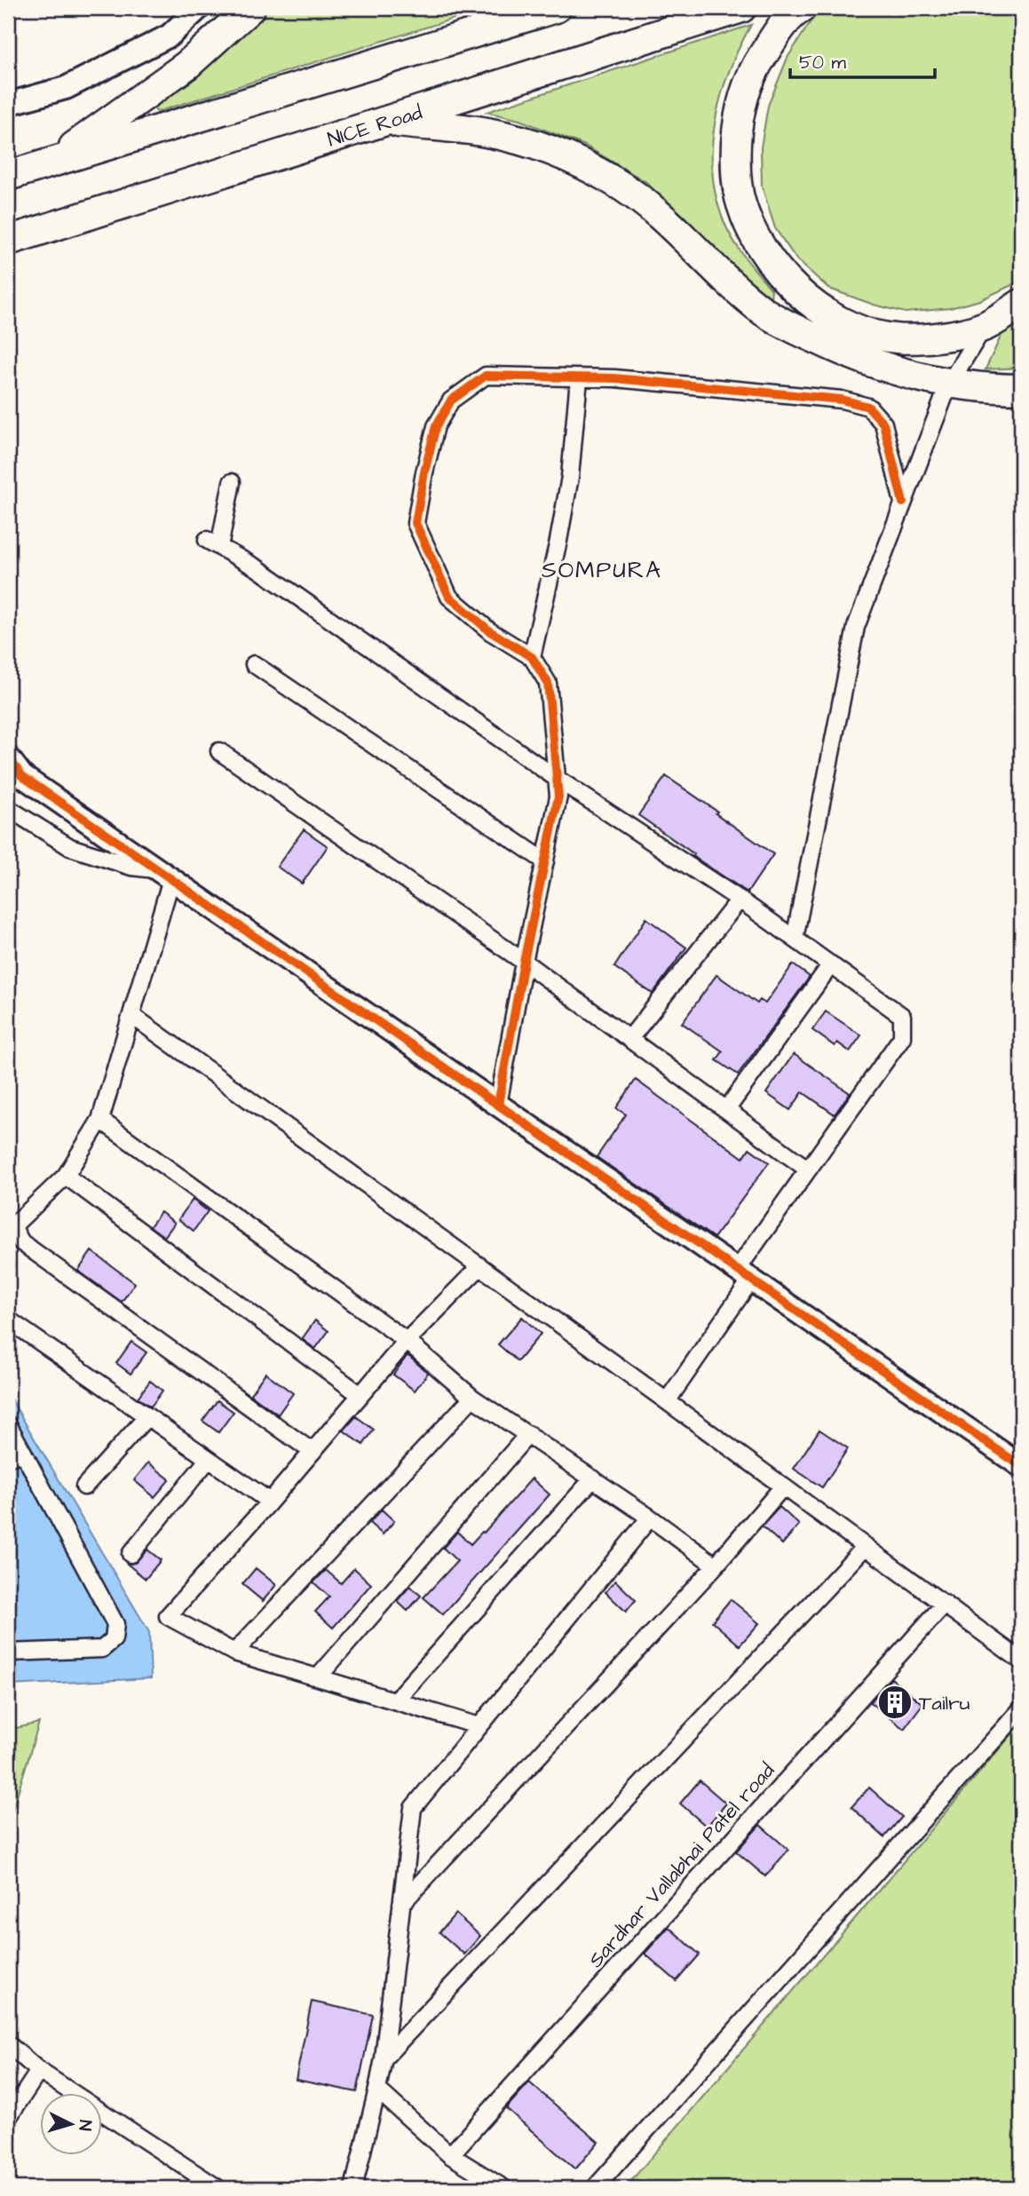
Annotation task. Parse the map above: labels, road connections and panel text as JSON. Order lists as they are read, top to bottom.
{
  "streets": {
    "highway": ["NICE Road"],
    "street": ["Sardhar Vallabhai Patel road"]
  },
  "districts": ["SOMPURA"],
  "places": {
    "building": ["Tailru"]
  },
  "scale_bar": "50 m",
  "north": "right"
}
